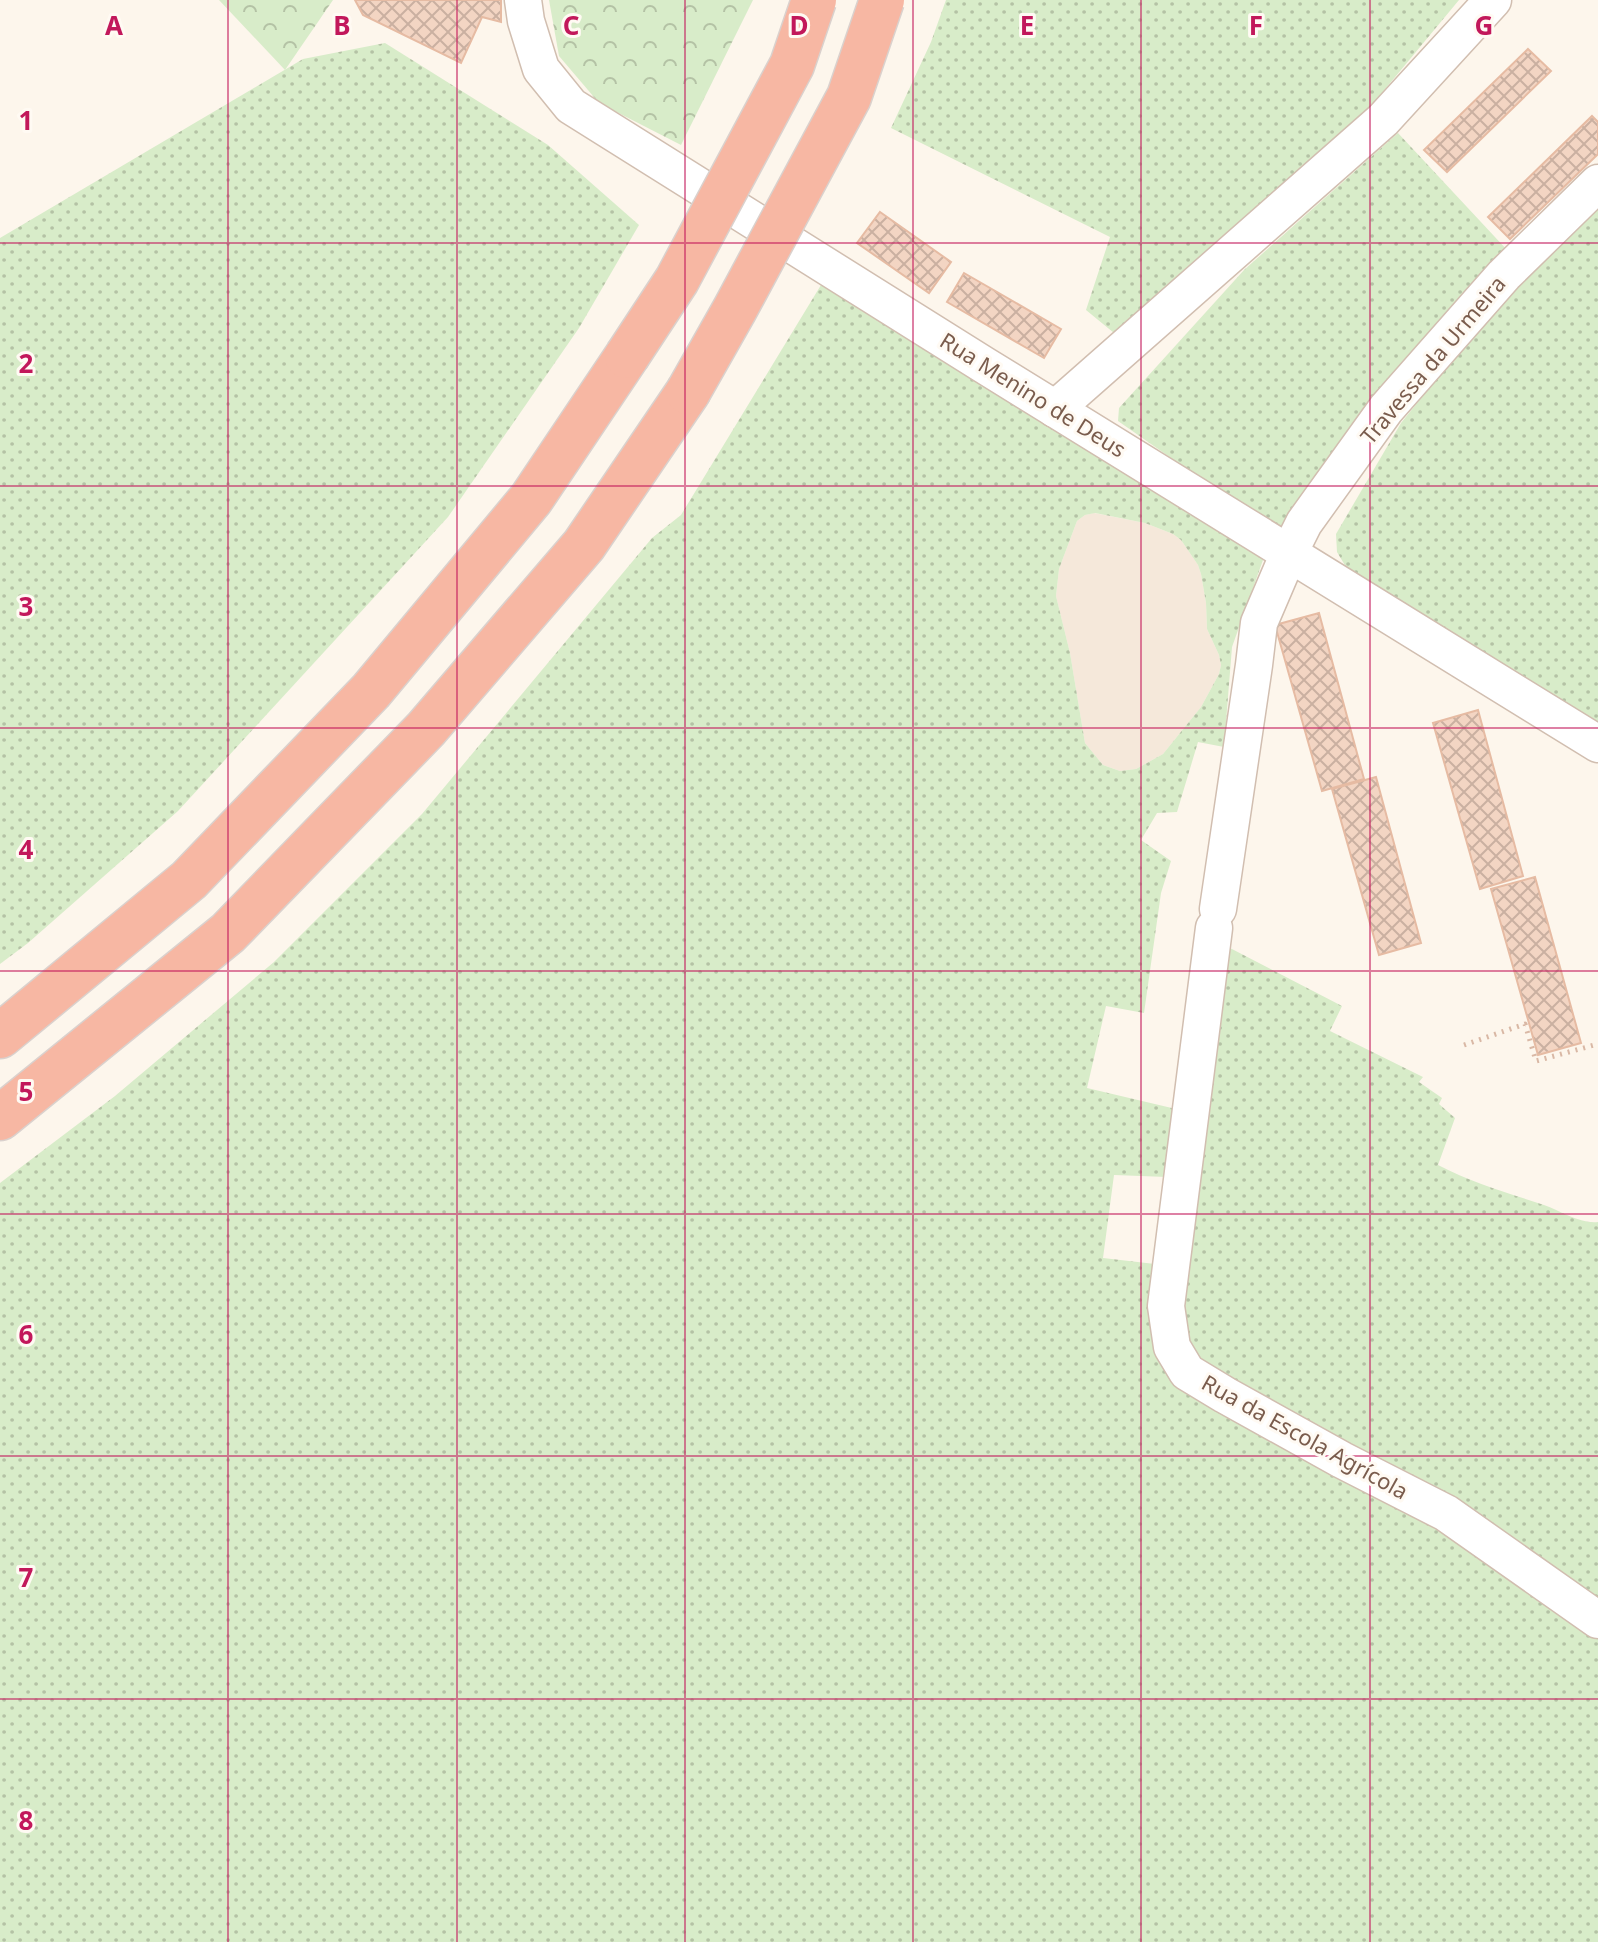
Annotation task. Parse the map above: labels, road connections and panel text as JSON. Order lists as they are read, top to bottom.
{
  "streets": {
    "street": ["Travessa da Urmeira", "Rua Menino de Deus", "Rua da Escola Agrícola"]
  },
  "crossings": [
    ["Travessa da Urmeira", "Rua Menino de Deus"],
    ["Travessa da Urmeira", "Rua da Escola Agrícola"]
  ],
  "grid": {
    "columns": [
      "A",
      "B",
      "C",
      "D",
      "E",
      "F",
      "G"
    ],
    "rows": [
      "1",
      "2",
      "3",
      "4",
      "5",
      "6",
      "7",
      "8"
    ]
  }
}
